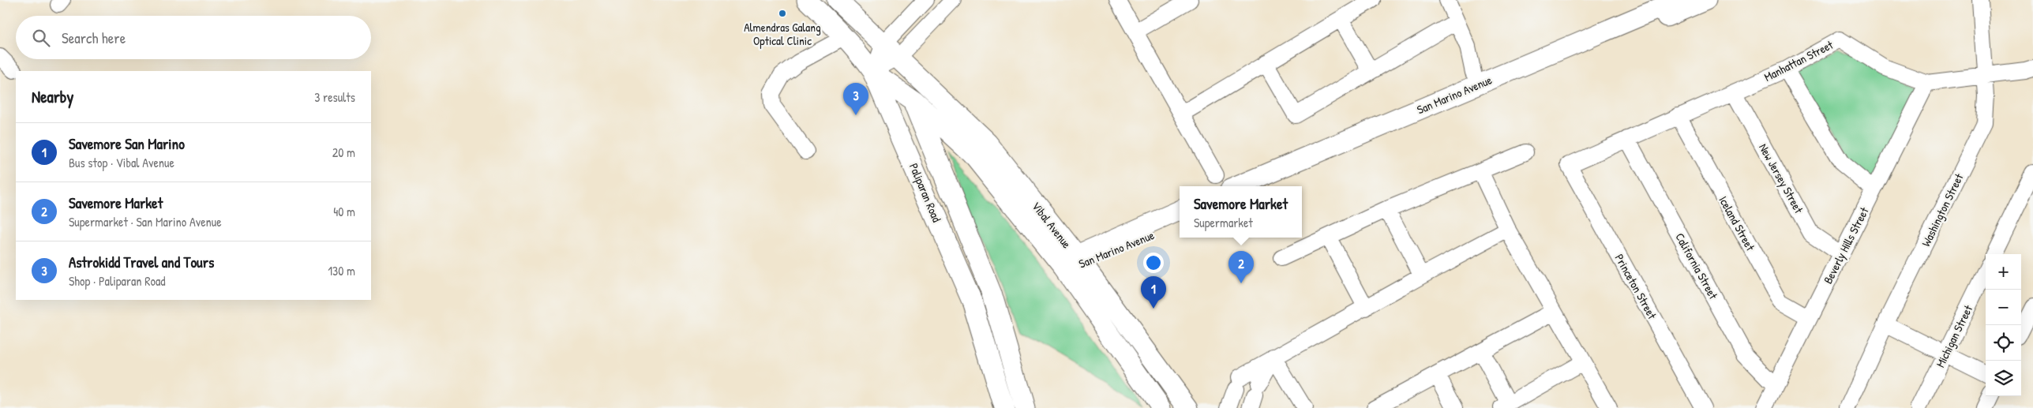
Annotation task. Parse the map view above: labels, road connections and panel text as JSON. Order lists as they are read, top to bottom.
{
  "streets": {
    "main road": ["San Marino Avenue", "Paliparan Road", "Vibal Avenue"],
    "street": [
      "Manhattan Street",
      "New Jersey Street",
      "Washington Street",
      "Iceland Street",
      "Beverly Hills Street",
      "California Street",
      "Princeton Street",
      "Michigan Street"
    ]
  },
  "crossings": [
    ["Manhattan Street", "New Jersey Street"],
    ["Manhattan Street", "Washington Street"],
    ["Manhattan Street", "Iceland Street"],
    ["Manhattan Street", "Beverly Hills Street"],
    ["Manhattan Street", "California Street"],
    ["Manhattan Street", "Princeton Street"],
    ["San Marino Avenue", "Vibal Avenue"],
    ["New Jersey Street", "Beverly Hills Street"],
    ["Paliparan Road", "Vibal Avenue"],
    ["Iceland Street", "Beverly Hills Street"],
    ["Beverly Hills Street", "California Street"]
  ],
  "places": ["Almendras Galang Optical Clinic"],
  "page": {
    "search": "Search here",
    "heading": ["Nearby", "3 results"],
    "pins": ["3", "2", "1"],
    "list": [
      {
        "mark": "1",
        "name": "Savemore San Marino",
        "note": "Bus stop · Vibal Avenue",
        "value": "20 m"
      },
      {
        "mark": "2",
        "name": "Savemore Market",
        "note": "Supermarket · San Marino Avenue",
        "value": "40 m"
      },
      {
        "mark": "3",
        "name": "Astrokidd Travel and Tours",
        "note": "Shop · Paliparan Road",
        "value": "130 m"
      }
    ],
    "popup": ["Savemore Market", "Supermarket"],
    "map_buttons": ["+", "−"]
  }
}
